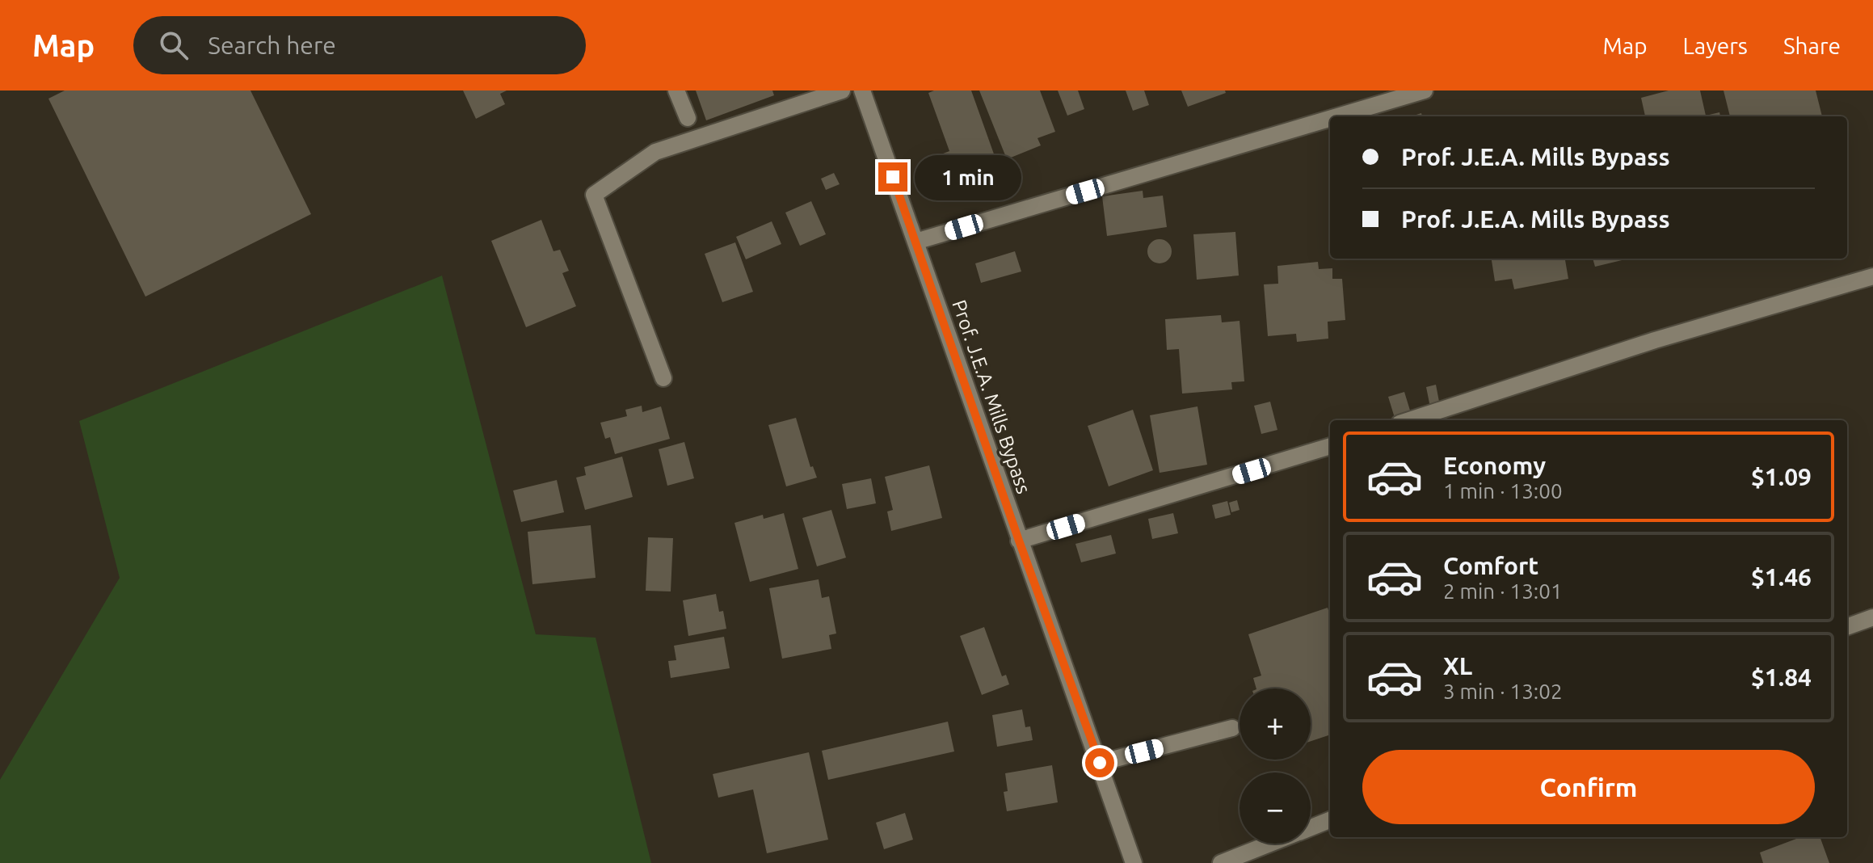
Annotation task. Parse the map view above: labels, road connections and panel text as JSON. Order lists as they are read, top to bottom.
{
  "streets": {
    "street": ["Prof. J.E.A. Mills Bypass"]
  },
  "page": {
    "header": "Map",
    "search": "Search here",
    "nav": ["Map", "Layers", "Share"],
    "banner": ["Prof. J.E.A. Mills Bypass", "Prof. J.E.A. Mills Bypass"],
    "bubble": "1 min",
    "list": [
      {
        "name": "Economy",
        "note": "1 min · 13:00",
        "value": "$1.09"
      },
      {
        "name": "Comfort",
        "note": "2 min · 13:01",
        "value": "$1.46"
      },
      {
        "name": "XL",
        "note": "3 min · 13:02",
        "value": "$1.84"
      }
    ],
    "map_buttons": ["+", "−"],
    "buttons": "Confirm"
  }
}
